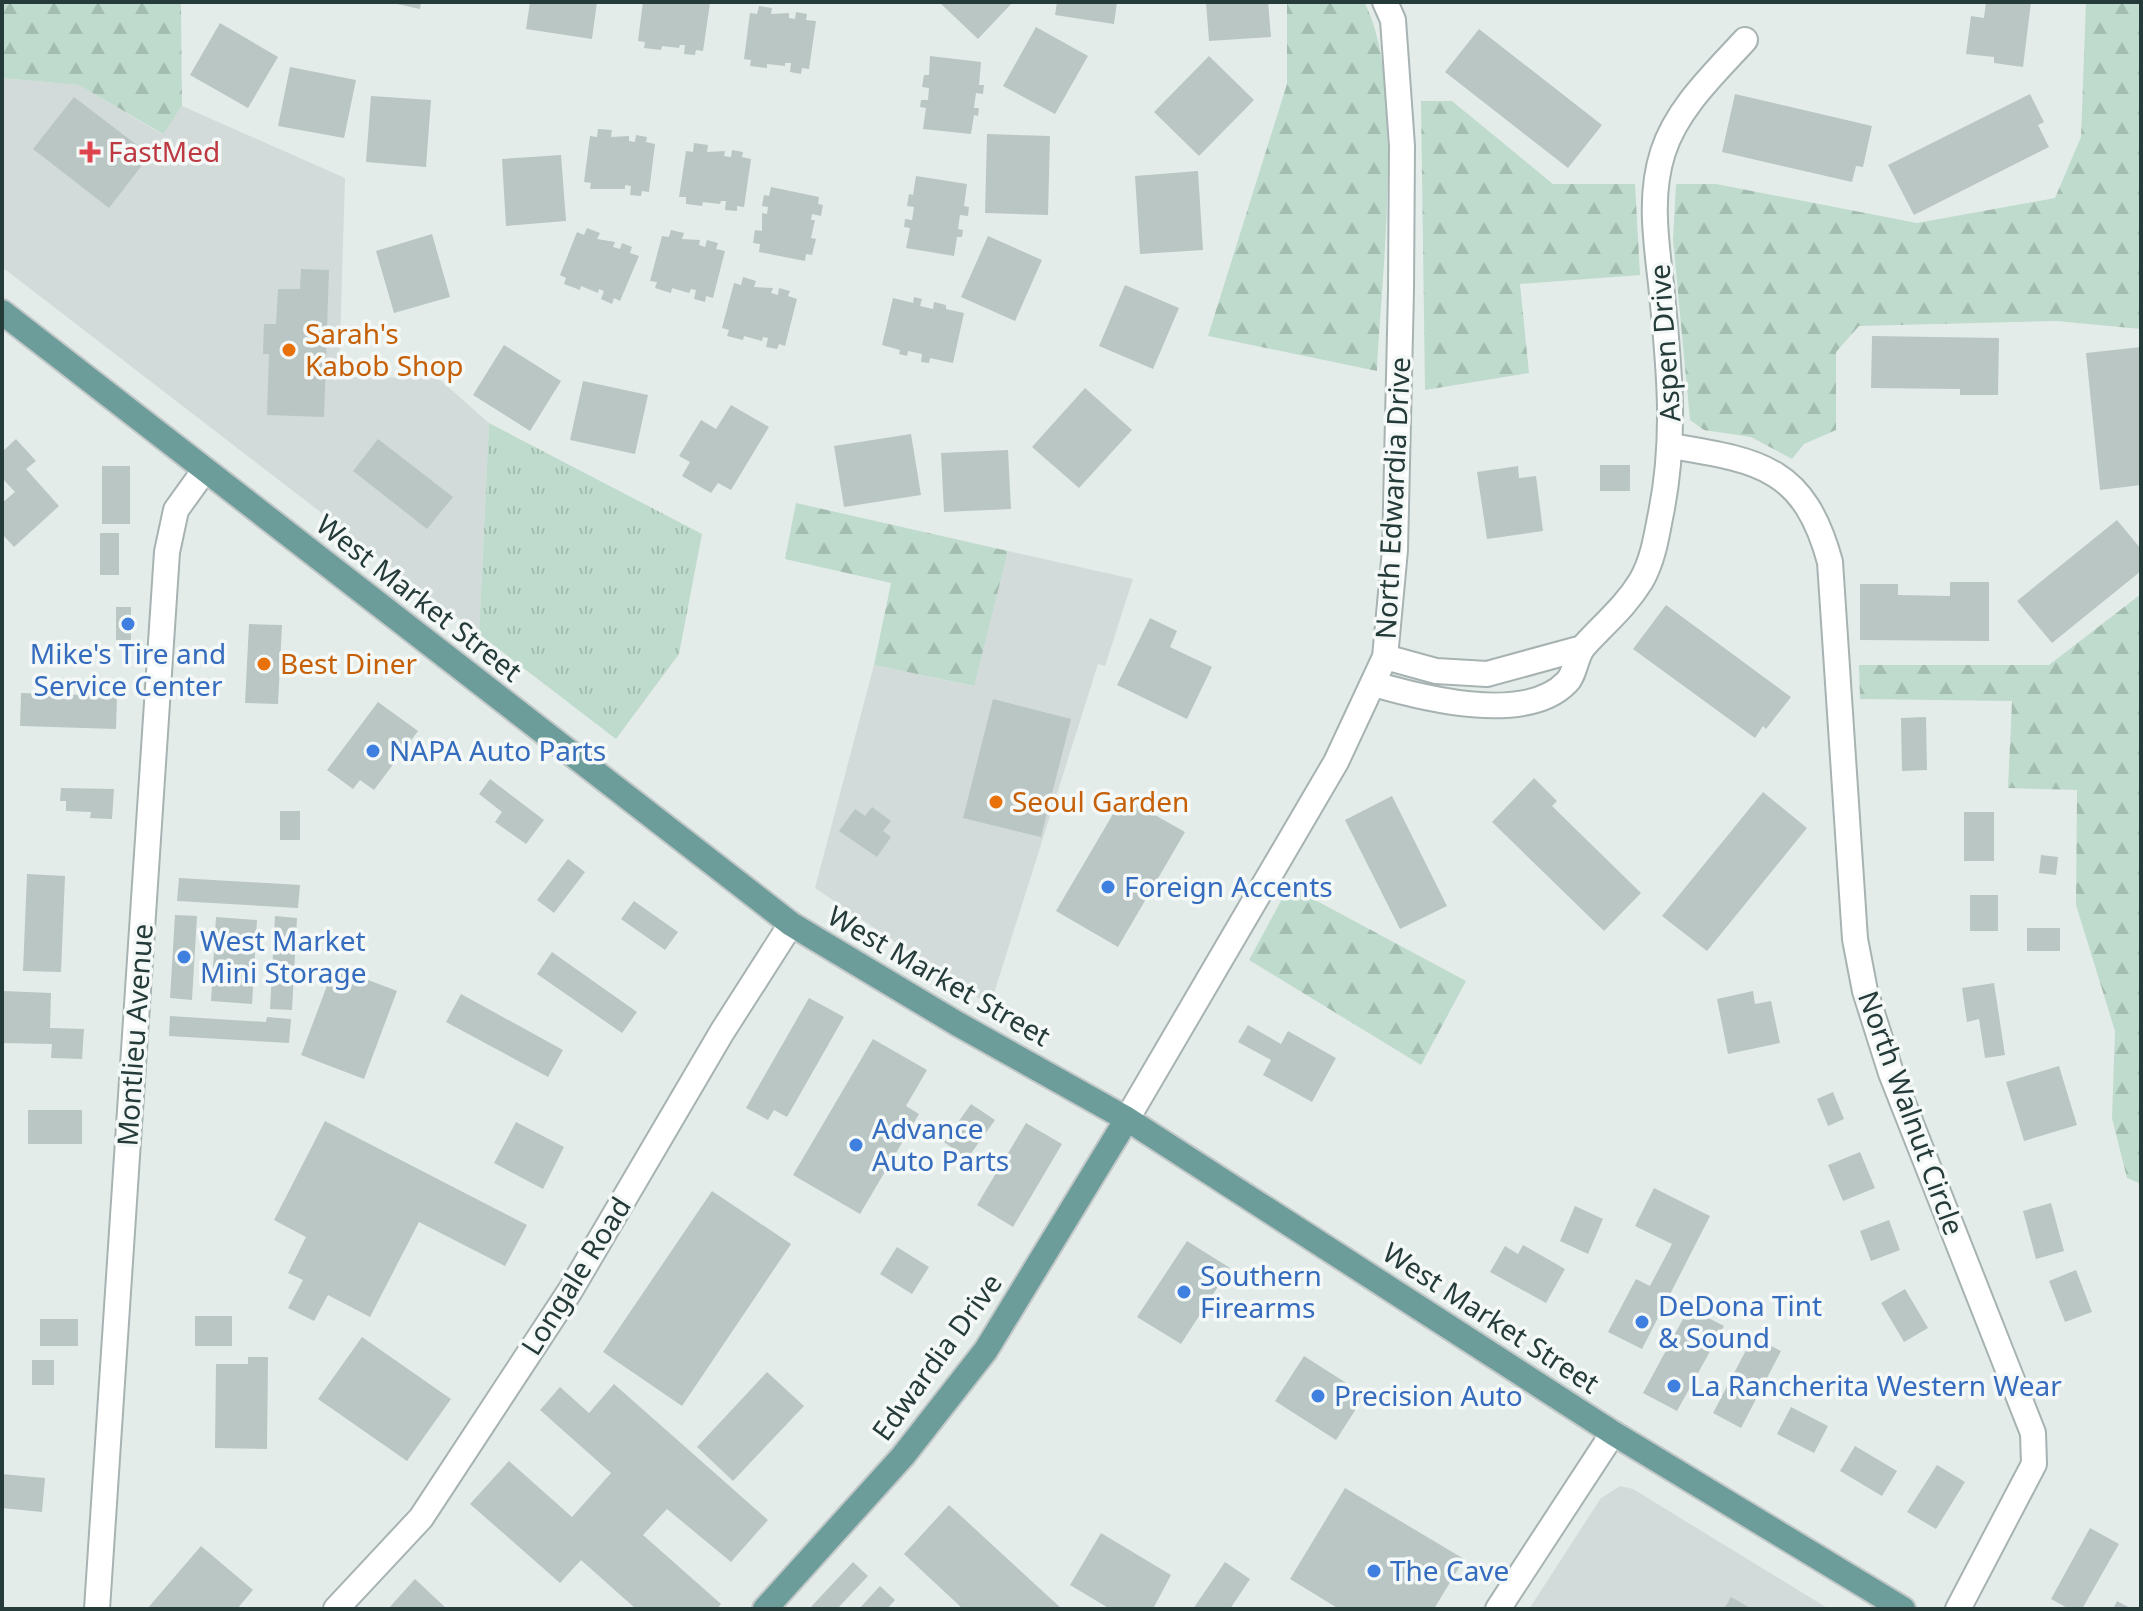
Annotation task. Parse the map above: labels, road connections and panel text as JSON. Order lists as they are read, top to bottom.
{
  "streets": {
    "main road": ["West Market Street", "Edwardia Drive"],
    "street": [
      "Aspen Drive",
      "North Edwardia Drive",
      "Montlieu Avenue",
      "North Walnut Circle",
      "Longale Road"
    ]
  },
  "crossings": [
    ["Aspen Drive", "North Edwardia Drive"],
    ["Aspen Drive", "North Walnut Circle"],
    ["North Edwardia Drive", "West Market Street"],
    ["North Edwardia Drive", "Edwardia Drive"],
    ["West Market Street", "Montlieu Avenue"],
    ["West Market Street", "Longale Road"],
    ["West Market Street", "Edwardia Drive"]
  ],
  "places": {
    "health": ["FastMed"],
    "other": [
      "Sarah's Kabob Shop",
      "Mike's Tire and Service Center",
      "Best Diner",
      "NAPA Auto Parts",
      "Seoul Garden",
      "Foreign Accents",
      "West Market Mini Storage",
      "Advance Auto Parts",
      "Southern Firearms",
      "DeDona Tint & Sound",
      "La Rancherita Western Wear",
      "Precision Auto",
      "The Cave"
    ]
  }
}
